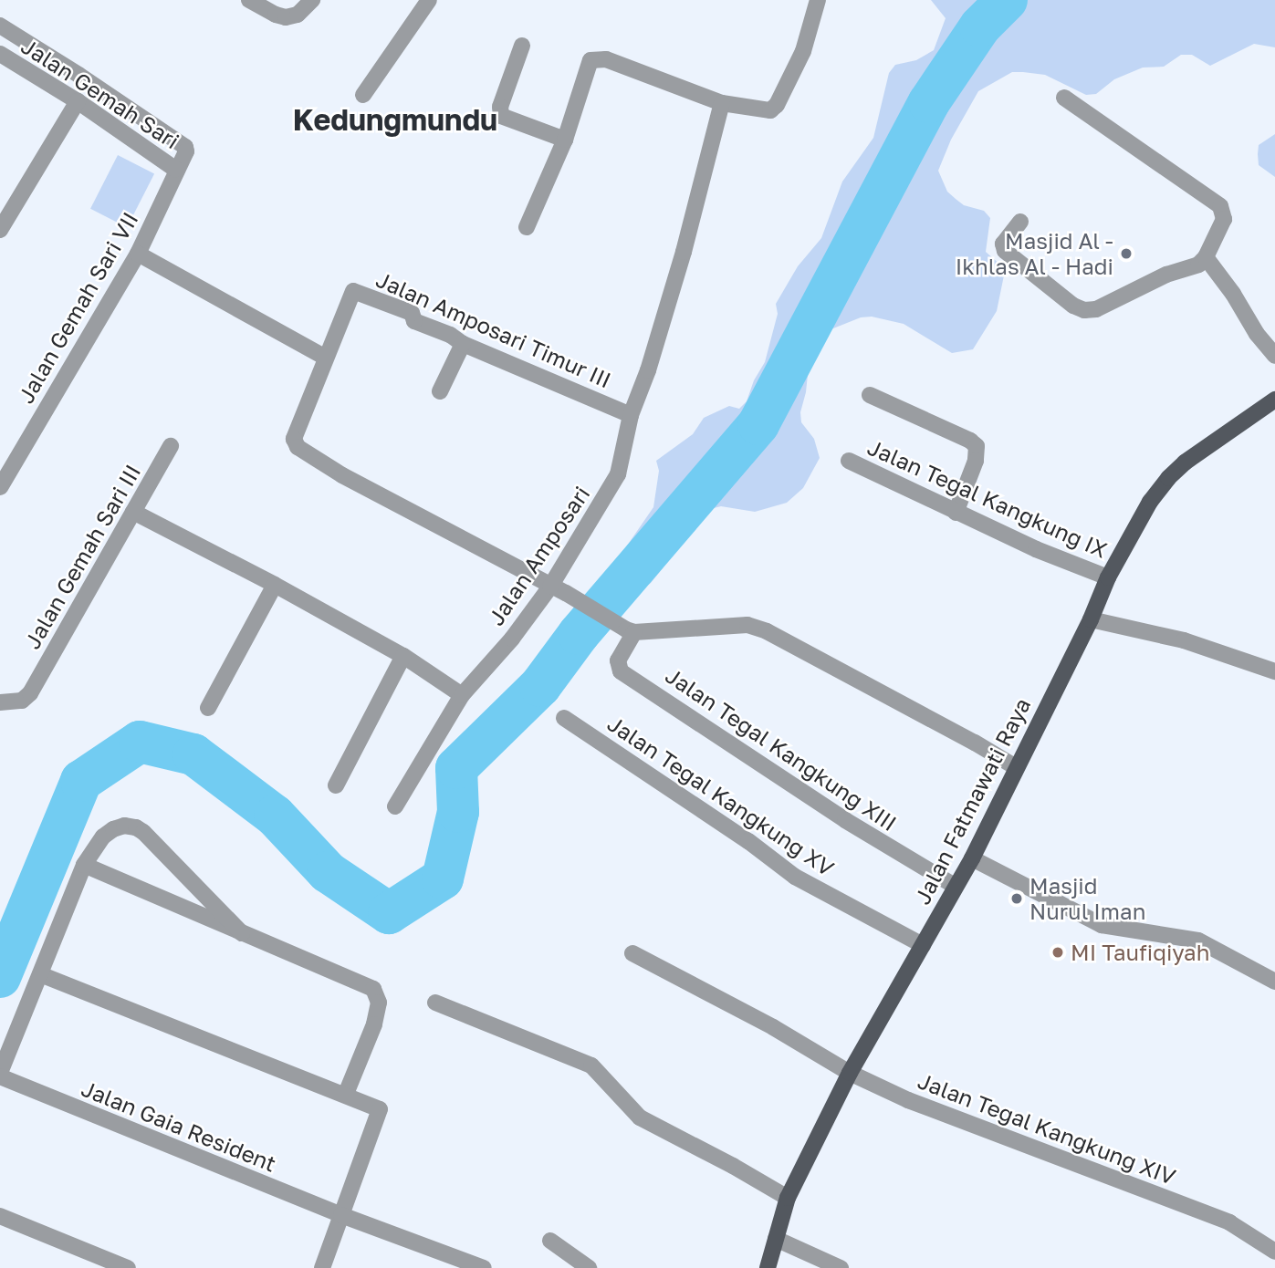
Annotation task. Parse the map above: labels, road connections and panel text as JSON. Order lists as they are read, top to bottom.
{
  "streets": {
    "main road": ["Jalan Fatmawati Raya"],
    "street": [
      "Jalan Gemah Sari",
      "Jalan Gemah Sari VII",
      "Jalan Amposari Timur III",
      "Jalan Tegal Kangkung IX",
      "Jalan Amposari",
      "Jalan Gemah Sari III",
      "Jalan Tegal Kangkung XIII",
      "Jalan Tegal Kangkung XV",
      "Jalan Gaia Resident",
      "Jalan Tegal Kangkung XIV"
    ]
  },
  "crossings": [
    ["Jalan Gemah Sari", "Jalan Gemah Sari VII"],
    ["Jalan Amposari Timur III", "Jalan Amposari"],
    ["Jalan Tegal Kangkung IX", "Jalan Fatmawati Raya"],
    ["Jalan Tegal Kangkung XIII", "Jalan Fatmawati Raya"],
    ["Jalan Tegal Kangkung XV", "Jalan Fatmawati Raya"],
    ["Jalan Fatmawati Raya", "Jalan Tegal Kangkung XIV"]
  ],
  "districts": ["Kedungmundu"],
  "places": ["Masjid Al - Ikhlas Al - Hadi", "Masjid Nurul Iman", "MI Taufiqiyah"]
}
